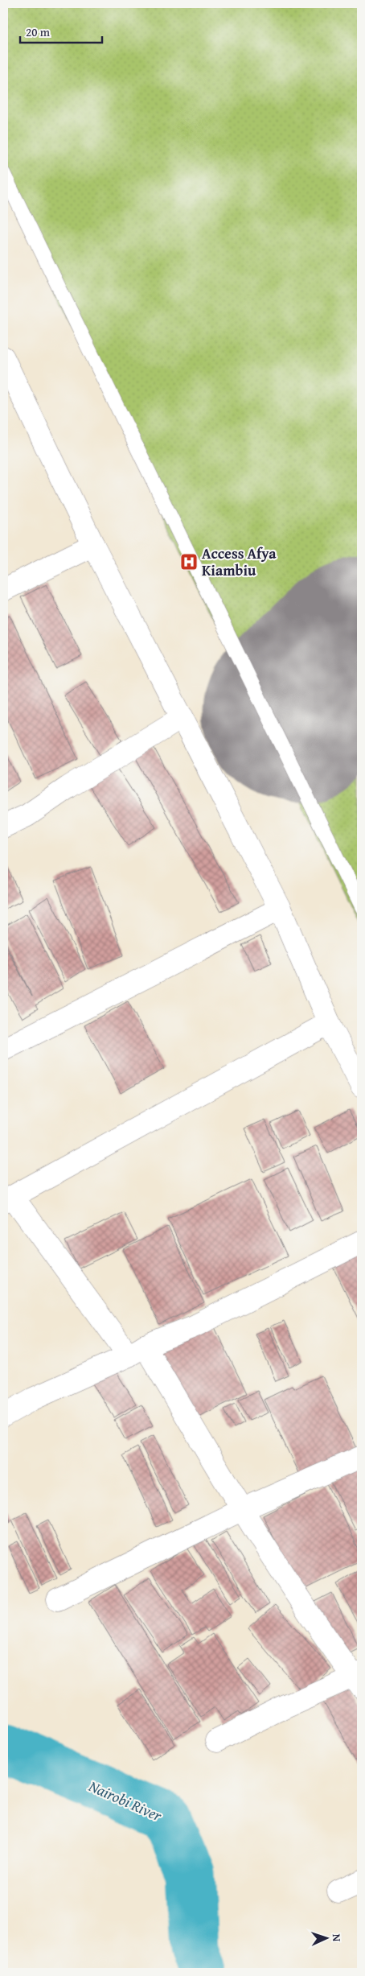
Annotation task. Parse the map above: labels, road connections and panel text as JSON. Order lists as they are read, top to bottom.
{
  "water": ["Nairobi River"],
  "places": {
    "hospital": ["Access Afya Kiambiu"]
  },
  "scale_bar": "20 m",
  "north": "right"
}
